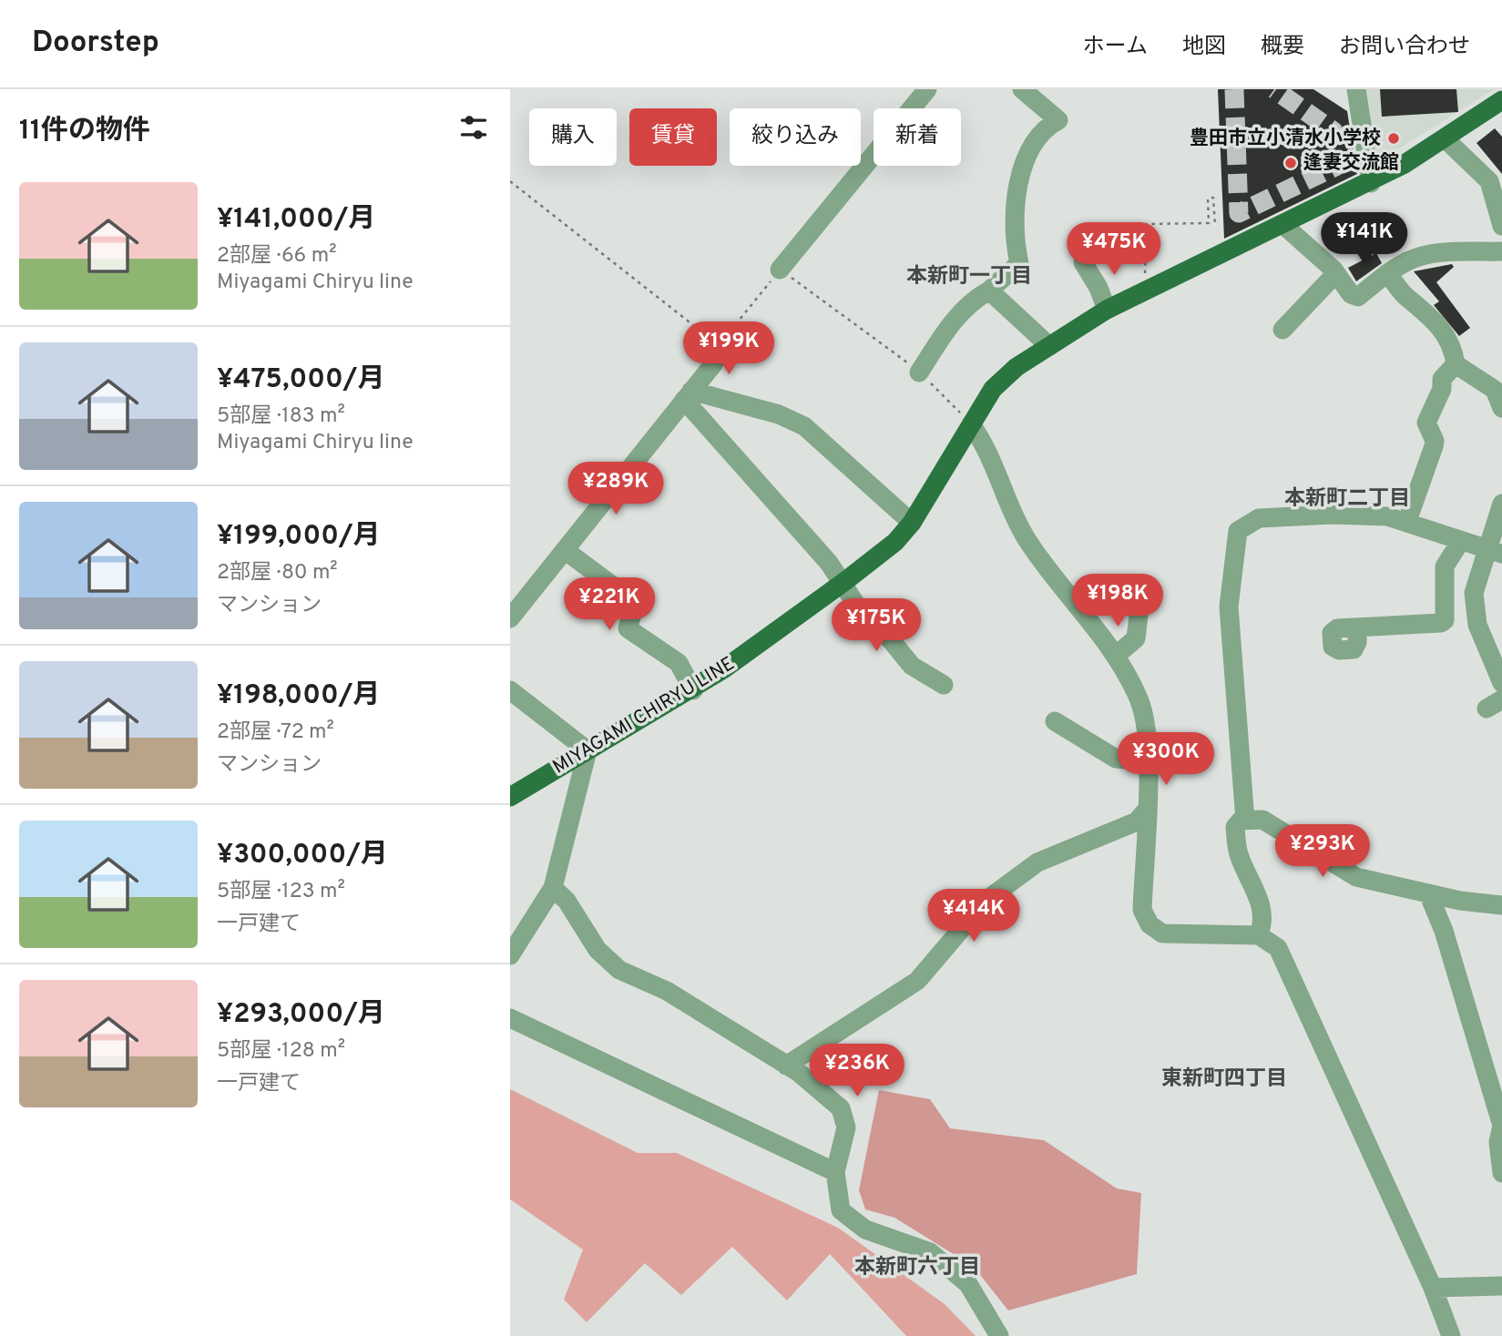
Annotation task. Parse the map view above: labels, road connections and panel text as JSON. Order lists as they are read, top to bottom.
{
  "streets": {
    "main road": ["MIYAGAMI CHIRYU LINE"]
  },
  "districts": [
    "本新町一丁目",
    "本新町二丁目",
    "東新町四丁目",
    "本新町六丁目"
  ],
  "places": ["豊田市立小清水小学校", "逢妻交流館"],
  "page": {
    "header": "Doorstep",
    "nav": [
      "ホーム",
      "地図",
      "概要",
      "お問い合わせ"
    ],
    "heading": "11件の物件",
    "chip": [
      "購入",
      "賃貸",
      "絞り込み",
      "新着"
    ],
    "list": [
      {
        "name": "¥141,000/月",
        "note": "2部屋 · 66 m² · Miyagami Chiryu line"
      },
      {
        "name": "¥475,000/月",
        "note": "5部屋 · 183 m² · Miyagami Chiryu line"
      },
      {
        "name": "¥199,000/月",
        "note": "2部屋 · 80 m² · マンション"
      },
      {
        "name": "¥198,000/月",
        "note": "2部屋 · 72 m² · マンション"
      },
      {
        "name": "¥300,000/月",
        "note": "5部屋 · 123 m² · 一戸建て"
      },
      {
        "name": "¥293,000/月",
        "note": "5部屋 · 128 m² · 一戸建て"
      }
    ],
    "price": [
      "¥141K",
      "¥475K",
      "¥199K",
      "¥289K",
      "¥198K",
      "¥221K",
      "¥175K",
      "¥300K",
      "¥293K",
      "¥414K",
      "¥236K"
    ]
  }
}
